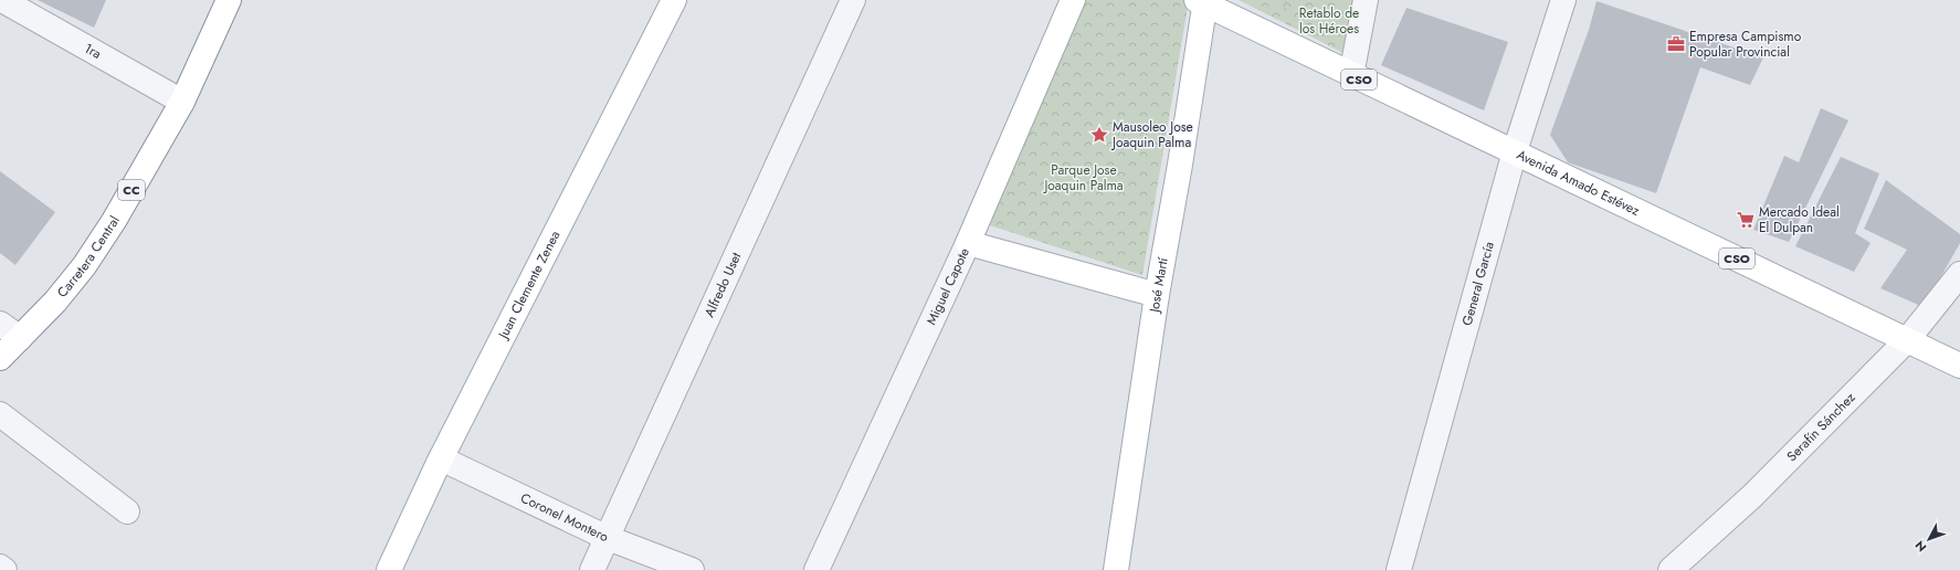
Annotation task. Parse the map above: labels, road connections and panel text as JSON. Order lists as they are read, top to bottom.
{
  "streets": {
    "main road": [
      "CSO",
      "Avenida Amado Estévez",
      "CC",
      "Carretera Central",
      "Juan Clemente Zenea",
      "José Martí",
      "Miguel Capote"
    ],
    "street": [
      "1ra",
      "General García",
      "Alfredo Uset",
      "Serafín Sánchez",
      "Coronel Montero"
    ]
  },
  "crossings": [
    ["1ra", "Carretera Central"],
    ["Avenida Amado Estévez", "General García"],
    ["Avenida Amado Estévez", "José Martí"],
    ["Avenida Amado Estévez", "Serafín Sánchez"],
    ["Juan Clemente Zenea", "Coronel Montero"],
    ["Alfredo Uset", "Coronel Montero"]
  ],
  "parks": ["Retablo de los Héroes", "Parque Jose Joaquin Palma"],
  "places": {
    "office": ["Empresa Campismo Popular Provincial"],
    "place": ["Mausoleo Jose Joaquin Palma"],
    "supermarket": ["Mercado Ideal El Dulpan"]
  },
  "north": "bottom left"
}
